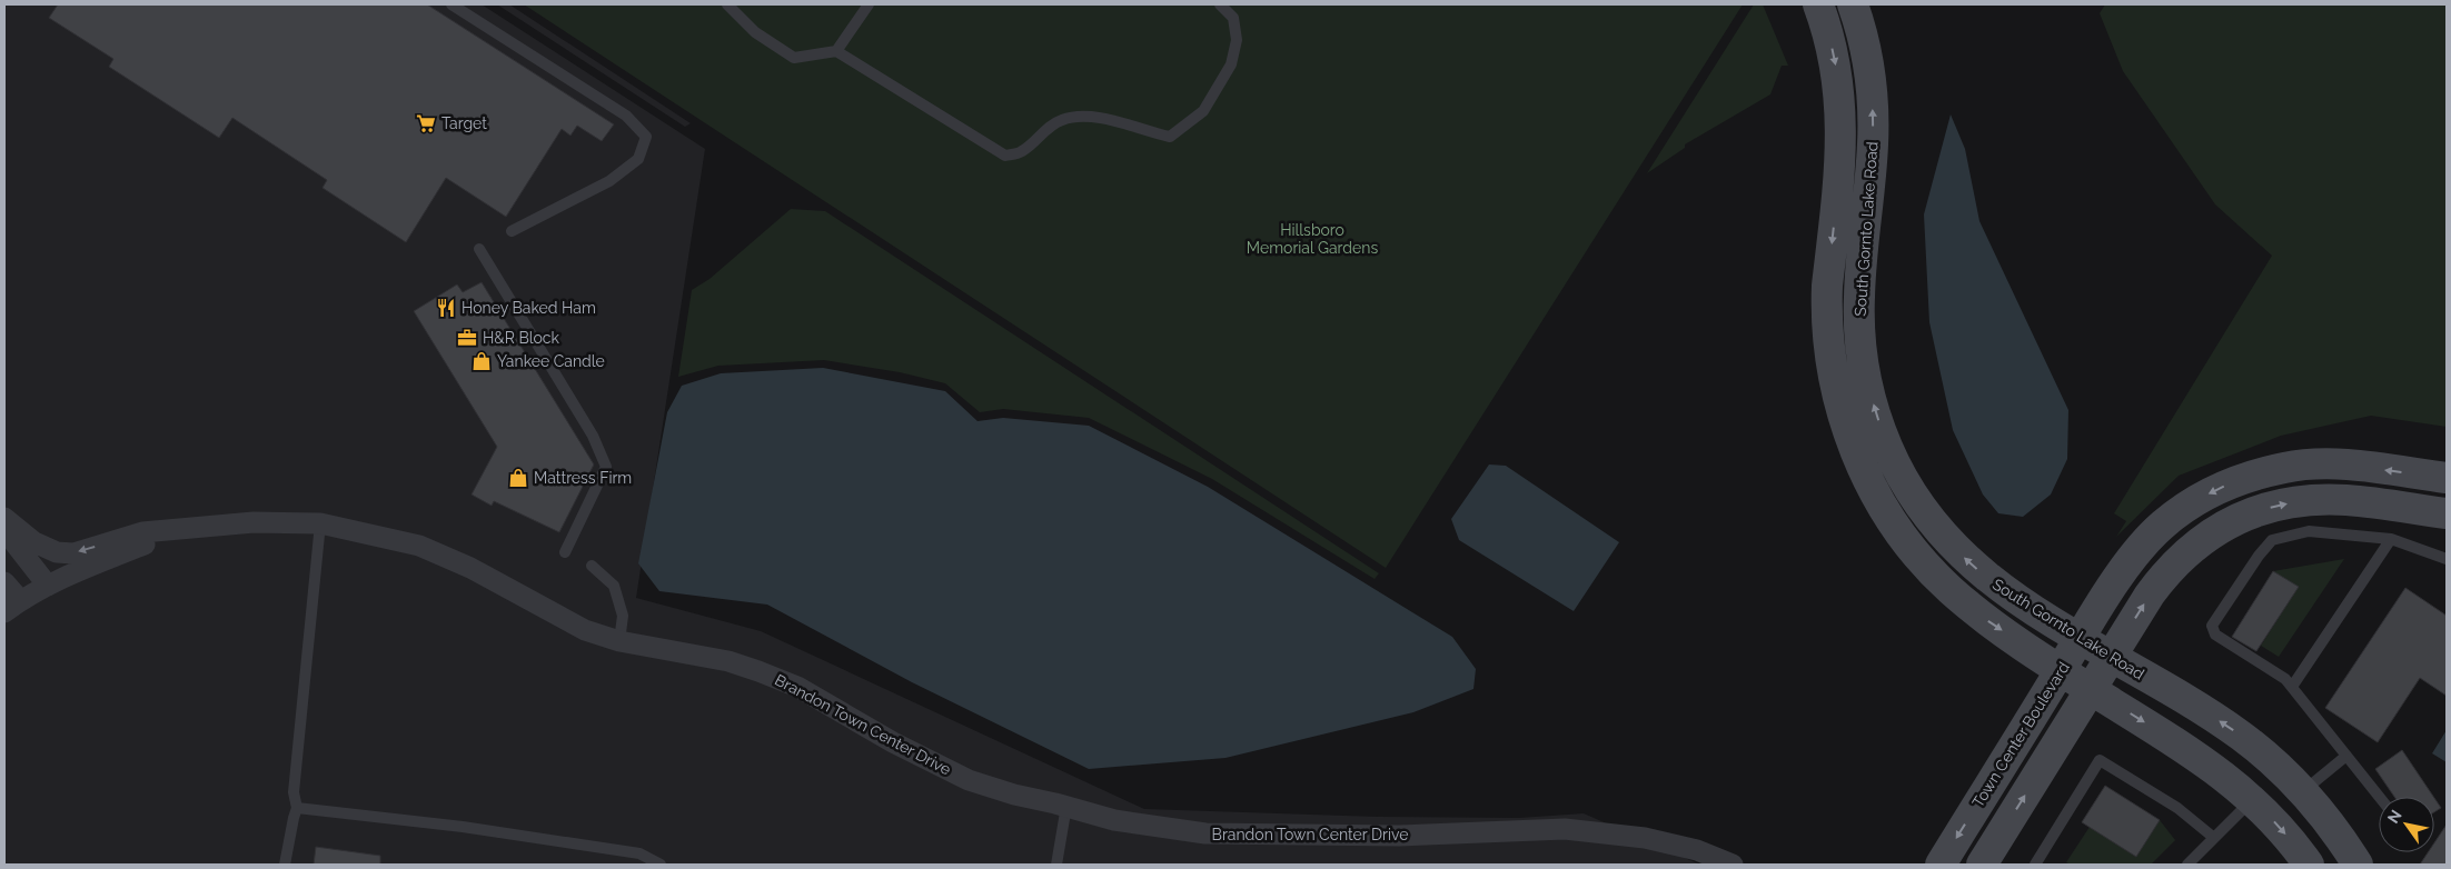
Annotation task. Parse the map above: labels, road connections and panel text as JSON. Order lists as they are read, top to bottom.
{
  "streets": {
    "street": ["South Gornto Lake Road", "Brandon Town Center Drive", "Town Center Boulevard"]
  },
  "crossings": [
    ["South Gornto Lake Road", "Town Center Boulevard"]
  ],
  "parks": ["Hillsboro Memorial Gardens"],
  "places": {
    "supermarket": ["Target"],
    "restaurant": ["Honey Baked Ham"],
    "office": ["H&R Block"],
    "shop": ["Yankee Candle", "Mattress Firm"]
  },
  "north": "top left"
}
